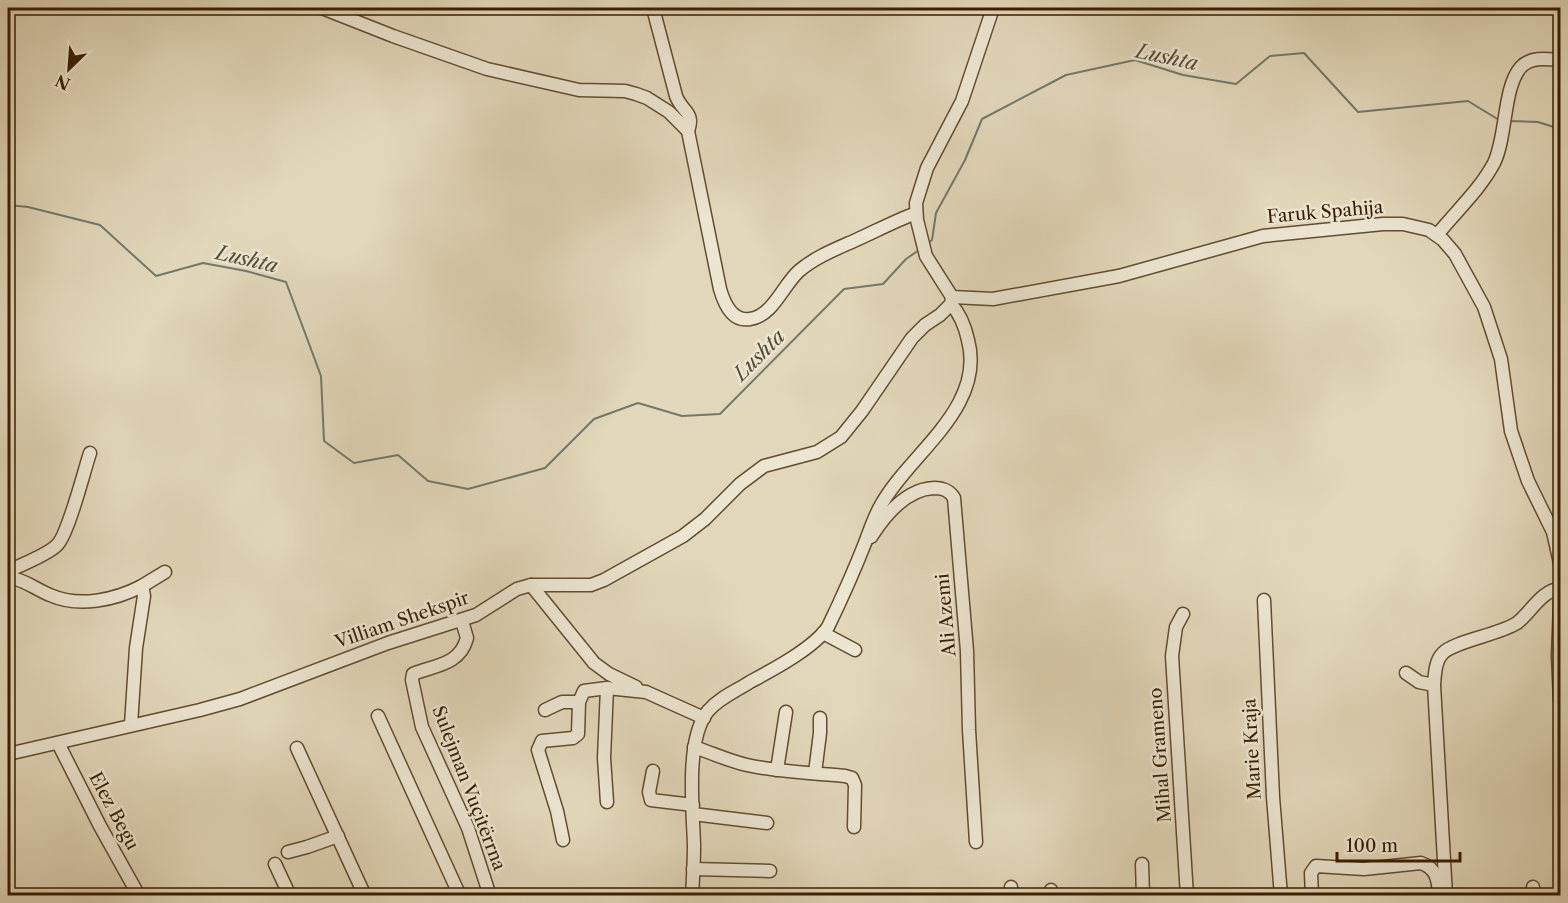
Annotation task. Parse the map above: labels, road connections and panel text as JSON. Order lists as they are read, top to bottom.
{
  "streets": {
    "street": [
      "Faruk Spahija",
      "Ali Azemi",
      "Villiam Shekspir",
      "Marie Kraja",
      "Mihal Grameno",
      "Sulejman Vuçitërrna",
      "Elez Begu"
    ]
  },
  "crossings": [
    ["Faruk Spahija", "Villiam Shekspir"],
    ["Villiam Shekspir", "Sulejman Vuçitërrna"],
    ["Villiam Shekspir", "Elez Begu"]
  ],
  "water": ["Lushta"],
  "scale_bar": "100 m",
  "north": "bottom left"
}
